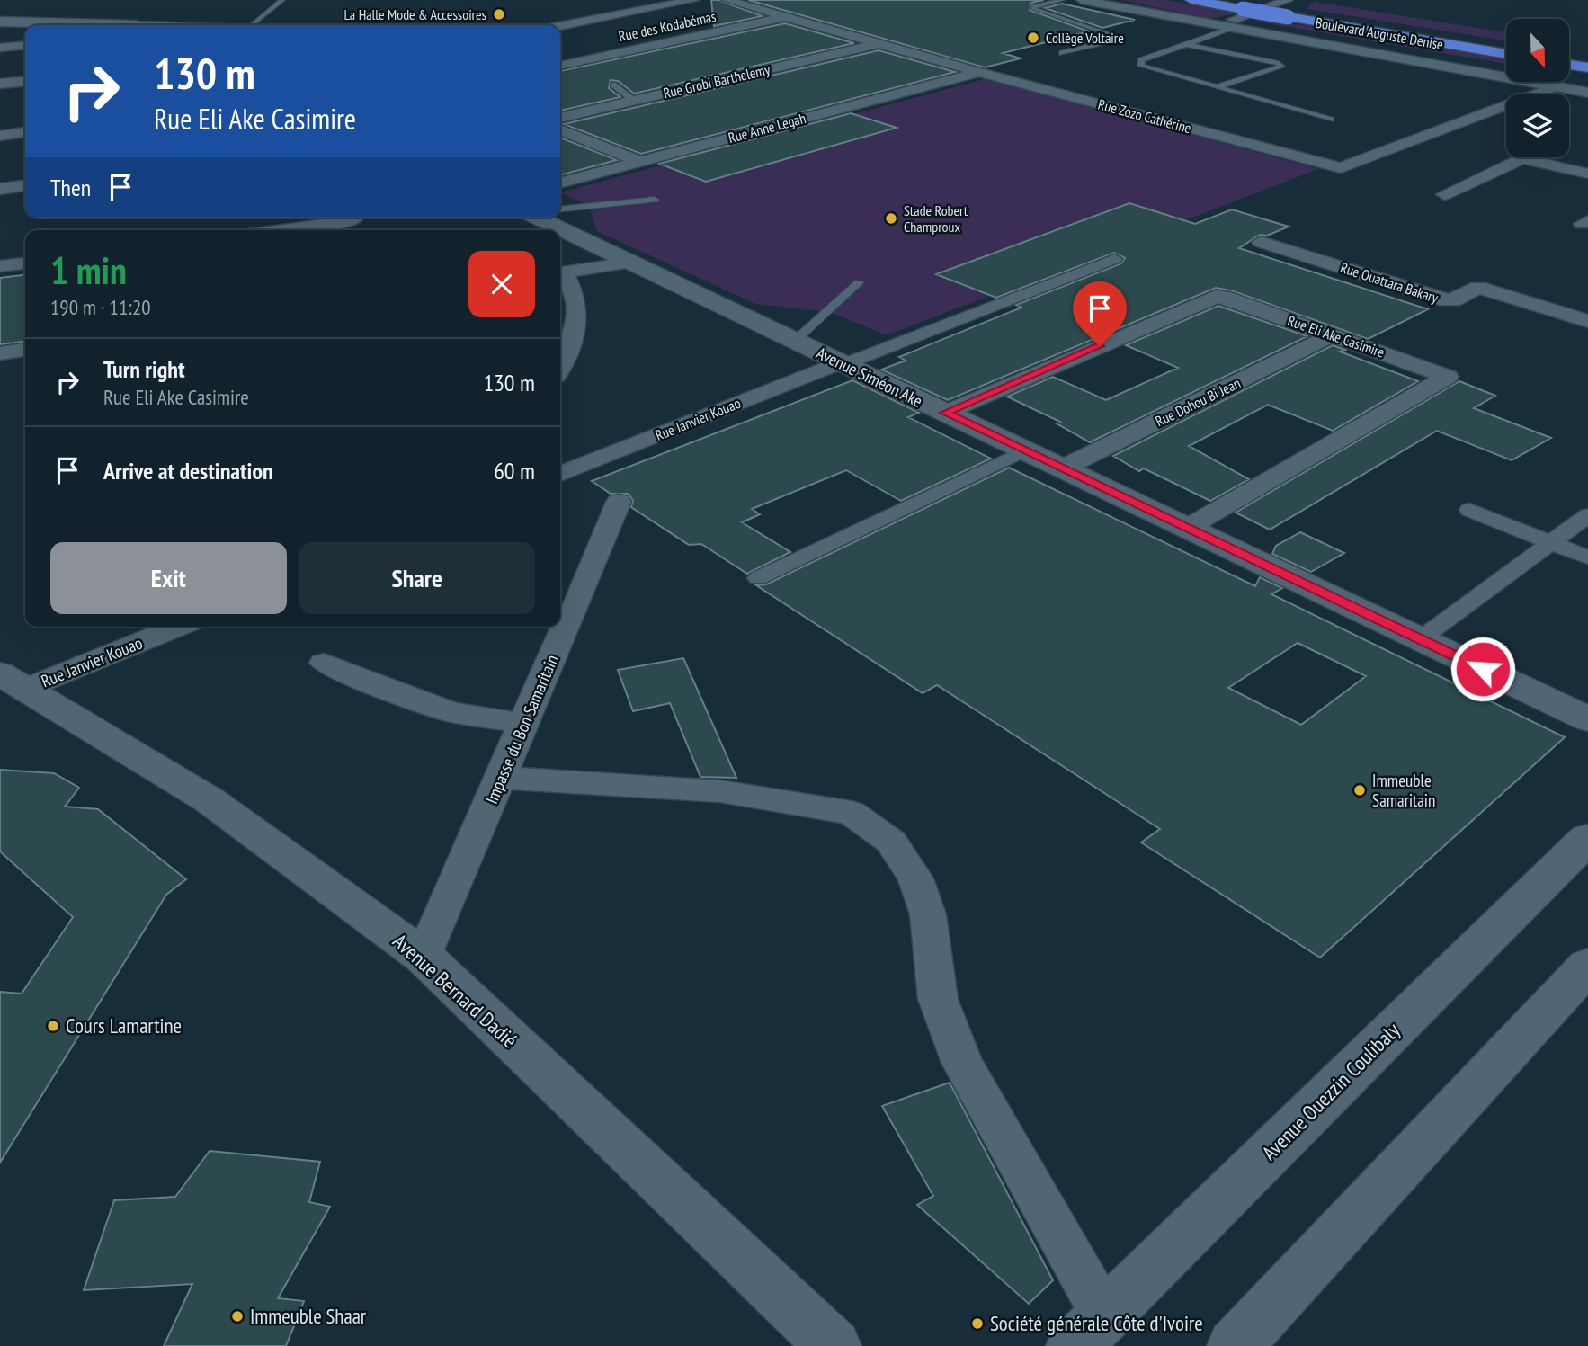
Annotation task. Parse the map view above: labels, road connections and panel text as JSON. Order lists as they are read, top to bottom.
{
  "streets": {
    "highway": ["Boulevard Auguste Denise"],
    "street": [
      "Rue des Kodabémas",
      "Rue Grobi Barthelemy",
      "Rue Zozo Cathérine",
      "Rue Anne Legah",
      "Rue Ouattara Bakary",
      "Rue Eli Ake Casimire",
      "Avenue Siméon Ake",
      "Rue Dohou Bi Jean",
      "Rue Janvier Kouao",
      "Impasse du Bon Samaritain",
      "Avenue Bernard Dadié",
      "Avenue Ouezzin Coulibaly"
    ]
  },
  "crossings": [
    ["Rue des Kodabémas", "Rue Zozo Cathérine"],
    ["Rue Grobi Barthelemy", "Rue Zozo Cathérine"],
    ["Rue Zozo Cathérine", "Rue Anne Legah"],
    ["Rue Eli Ake Casimire", "Avenue Siméon Ake"],
    ["Rue Eli Ake Casimire", "Rue Dohou Bi Jean"],
    ["Avenue Siméon Ake", "Rue Dohou Bi Jean"],
    ["Avenue Siméon Ake", "Rue Janvier Kouao"],
    ["Rue Janvier Kouao", "Avenue Bernard Dadié"],
    ["Impasse du Bon Samaritain", "Avenue Bernard Dadié"]
  ],
  "places": [
    "La Halle Mode & Accessoires",
    "Collège Voltaire",
    "Stade Robert Champroux",
    "Immeuble Samaritain",
    "Cours Lamartine",
    "Immeuble Shaar",
    "Société générale Côte d'Ivoire"
  ],
  "north": "bottom",
  "page": {
    "turn": ["130 m", "Rue Eli Ake Casimire"],
    "then": "Then",
    "heading": ["1 min", "190 m · 11:20"],
    "list": [
      {
        "name": "Turn right",
        "note": "Rue Eli Ake Casimire",
        "value": "130 m"
      },
      {
        "name": "Arrive at destination",
        "value": "60 m"
      }
    ],
    "buttons": ["Exit", "Share"]
  }
}
